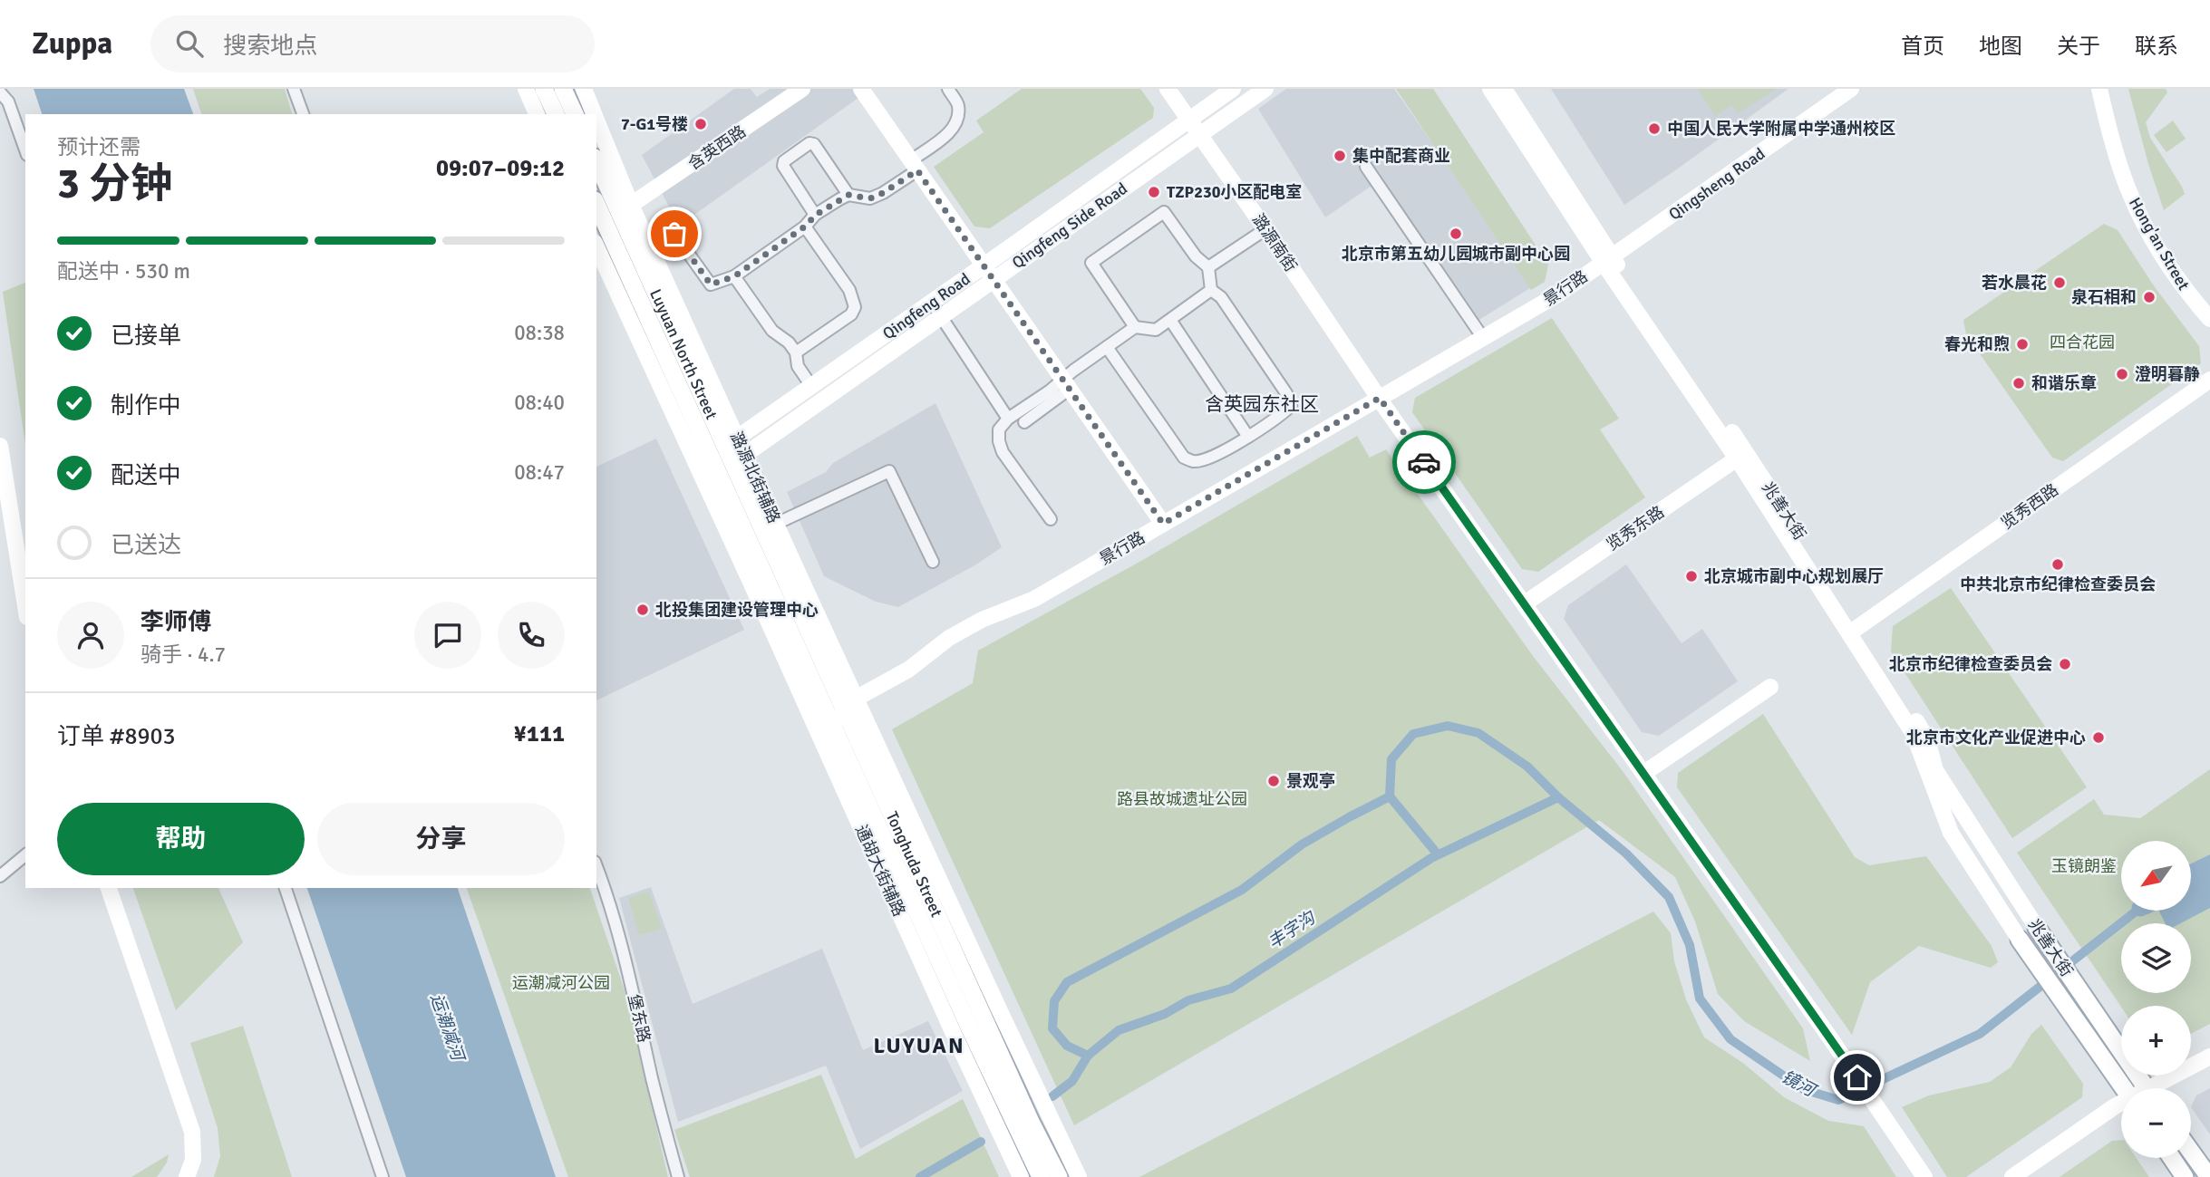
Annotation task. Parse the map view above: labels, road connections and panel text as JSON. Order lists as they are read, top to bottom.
{
  "streets": {
    "main road": ["Luyuan North Street", "兆善大街", "Tonghuda Street"],
    "street": [
      "含英西路",
      "Qingsheng Road",
      "Qingfeng Side Road",
      "潞源南街",
      "Hong'an Street",
      "景行路",
      "Qingfeng Road",
      "潞源北街辅路",
      "览秀西路",
      "览秀东路",
      "通胡大街辅路",
      "堡东路"
    ]
  },
  "crossings": [
    ["含英西路", "潞源北街辅路"],
    ["Qingsheng Road", "景行路"],
    ["Qingsheng Road", "兆善大街"],
    ["Qingfeng Side Road", "潞源南街"],
    ["Qingfeng Side Road", "Qingfeng Road"],
    ["潞源南街", "景行路"],
    ["潞源南街", "Qingfeng Road"],
    ["潞源南街", "览秀东路"],
    ["景行路", "潞源北街辅路"],
    ["景行路", "兆善大街"],
    ["景行路", "Tonghuda Street"],
    ["Qingfeng Road", "Luyuan North Street"],
    ["Qingfeng Road", "潞源北街辅路"],
    ["Luyuan North Street", "潞源北街辅路"],
    ["Luyuan North Street", "Tonghuda Street"],
    ["Luyuan North Street", "通胡大街辅路"],
    ["潞源北街辅路", "Tonghuda Street"],
    ["览秀西路", "兆善大街"],
    ["兆善大街", "览秀东路"],
    ["Tonghuda Street", "通胡大街辅路"]
  ],
  "districts": ["含英园东社区", "LUYUAN"],
  "water": ["丰字沟", "运潮减河", "镜河"],
  "parks": [
    "四合花园",
    "路县故城遗址公园",
    "玉镜朗鉴",
    "运潮减河公园"
  ],
  "places": [
    "7-G1号楼",
    "中国人民大学附属中学通州校区",
    "集中配套商业",
    "TZP230小区配电室",
    "北京市第五幼儿园城市副中心园",
    "若水晨花",
    "泉石相和",
    "春光和煦",
    "澄明暮静",
    "和谐乐章",
    "中共北京市纪律检查委员会",
    "北京城市副中心规划展厅",
    "北投集团建设管理中心",
    "北京市纪律检查委员会",
    "北京市文化产业促进中心",
    "景观亭"
  ],
  "north": "bottom left",
  "page": {
    "header": "Zuppa",
    "search": "搜索地点",
    "nav": [
      "首页",
      "地图",
      "关于",
      "联系"
    ],
    "heading": ["3 分钟", "预计还需", "09:07–09:12"],
    "panel": [
      "李师傅",
      "骑手 · 4.7",
      "订单 #8903",
      "¥111"
    ],
    "bar": "配送中 · 530 m",
    "list": [
      ["已接单", "08:38"],
      ["制作中", "08:40"],
      ["配送中", "08:47"],
      "已送达"
    ],
    "buttons": ["帮助", "分享"],
    "map_buttons": ["+", "−"]
  }
}
